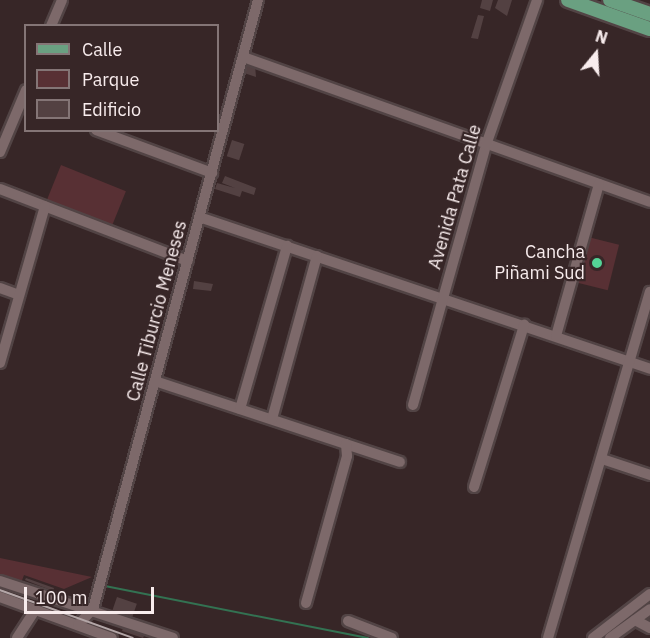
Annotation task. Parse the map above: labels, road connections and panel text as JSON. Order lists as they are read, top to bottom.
{
  "streets": {
    "street": ["Avenida Pata Calle", "Calle Tiburcio Meneses"]
  },
  "places": ["Cancha Piñami Sud"],
  "legend": ["Calle", "Parque", "Edificio"],
  "scale_bar": "100 m",
  "north": "top"
}
